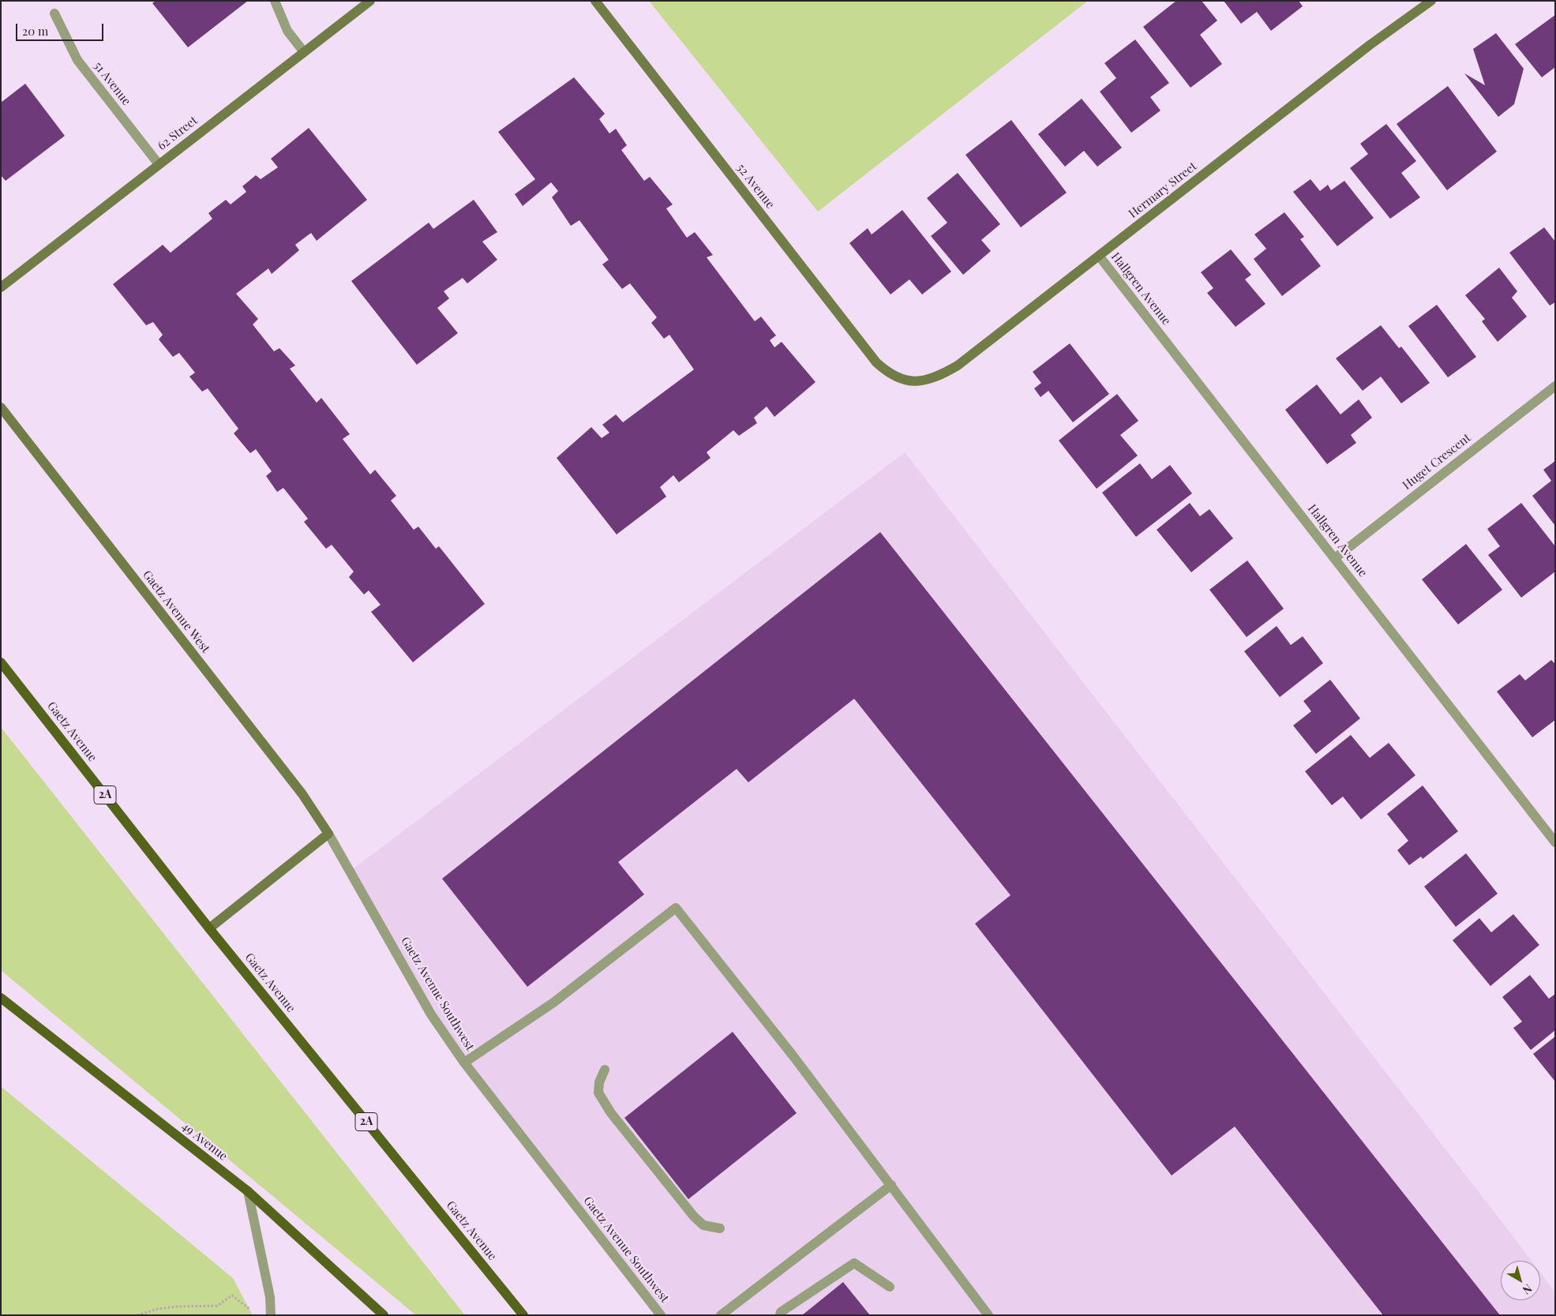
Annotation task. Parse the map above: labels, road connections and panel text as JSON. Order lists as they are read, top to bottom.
{
  "streets": {
    "main road": ["Gaetz Avenue", "2A", "49 Avenue"],
    "street": [
      "51 Avenue",
      "62 Street",
      "52 Avenue",
      "Hermary Street",
      "Hallgren Avenue",
      "Huget Crescent",
      "Gaetz Avenue West",
      "Gaetz Avenue Southwest"
    ]
  },
  "crossings": [
    ["51 Avenue", "62 Street"],
    ["52 Avenue", "Hermary Street"],
    ["Hermary Street", "Hallgren Avenue"],
    ["Hallgren Avenue", "Huget Crescent"],
    ["Gaetz Avenue West", "Gaetz Avenue Southwest"]
  ],
  "scale_bar": "20 m",
  "north": "bottom right"
}
